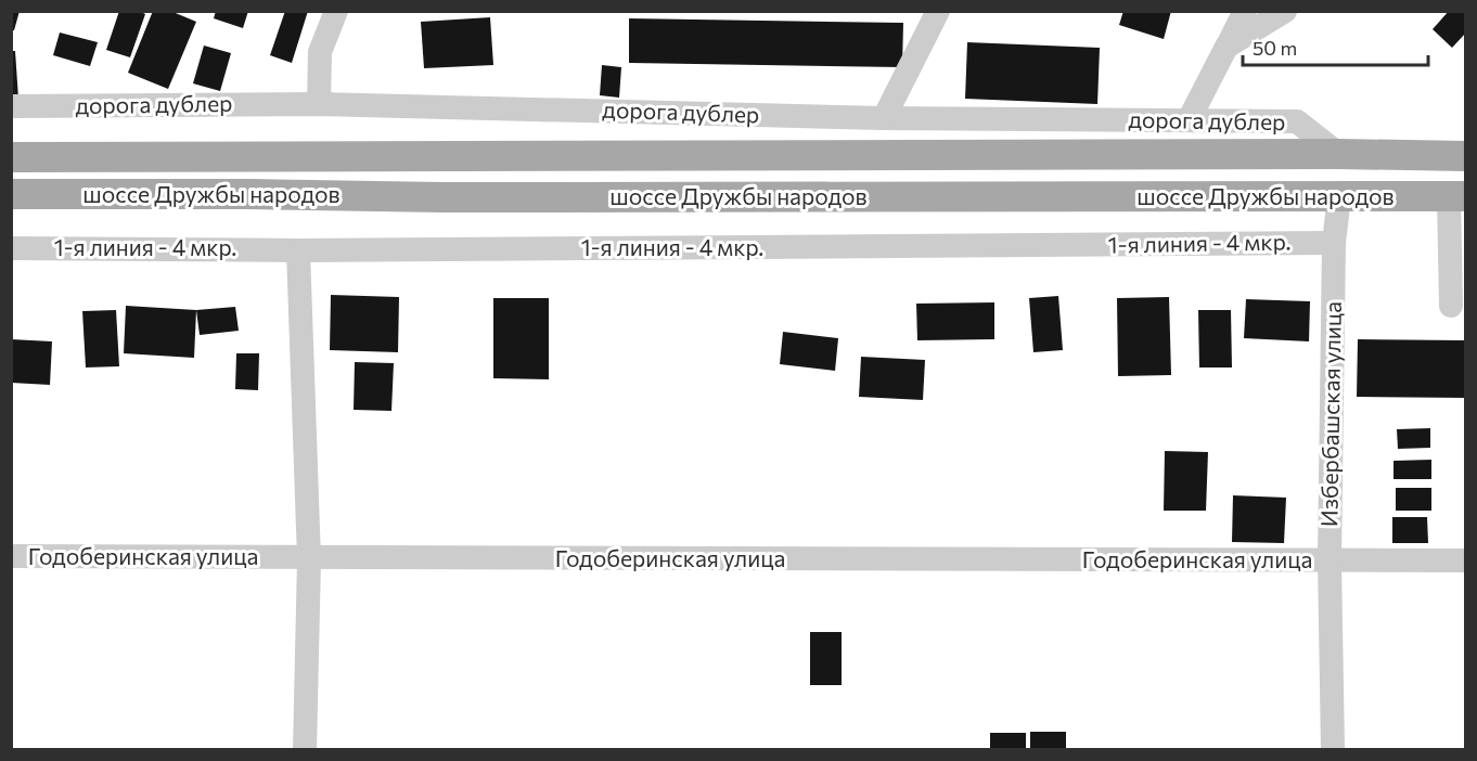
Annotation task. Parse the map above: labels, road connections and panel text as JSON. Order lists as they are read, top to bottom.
{
  "streets": {
    "main road": ["шоссе Дружбы народов"],
    "street": [
      "дорога дублер",
      "1-я линия - 4 мкр.",
      "Избербашская улица",
      "Годоберинская улица"
    ]
  },
  "crossings": [
    ["шоссе Дружбы народов", "Избербашская улица"],
    ["1-я линия - 4 мкр.", "Избербашская улица"],
    ["Избербашская улица", "Годоберинская улица"]
  ],
  "scale_bar": "50 m"
}
